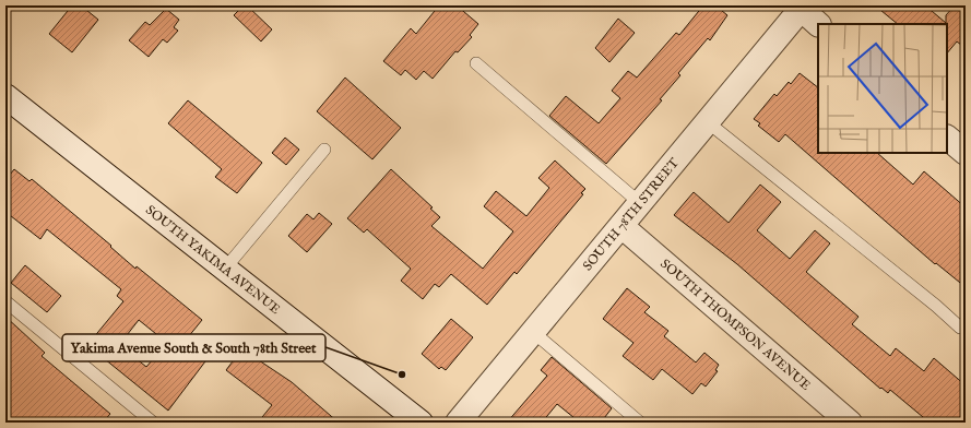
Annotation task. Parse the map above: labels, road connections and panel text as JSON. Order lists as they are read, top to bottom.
{
  "streets": {
    "street": ["SOUTH 78TH STREET", "SOUTH YAKIMA AVENUE", "SOUTH THOMPSON AVENUE"]
  },
  "crossings": [
    ["SOUTH 78TH STREET", "SOUTH THOMPSON AVENUE"]
  ],
  "places": ["Yakima Avenue South & South 78th Street"]
}
